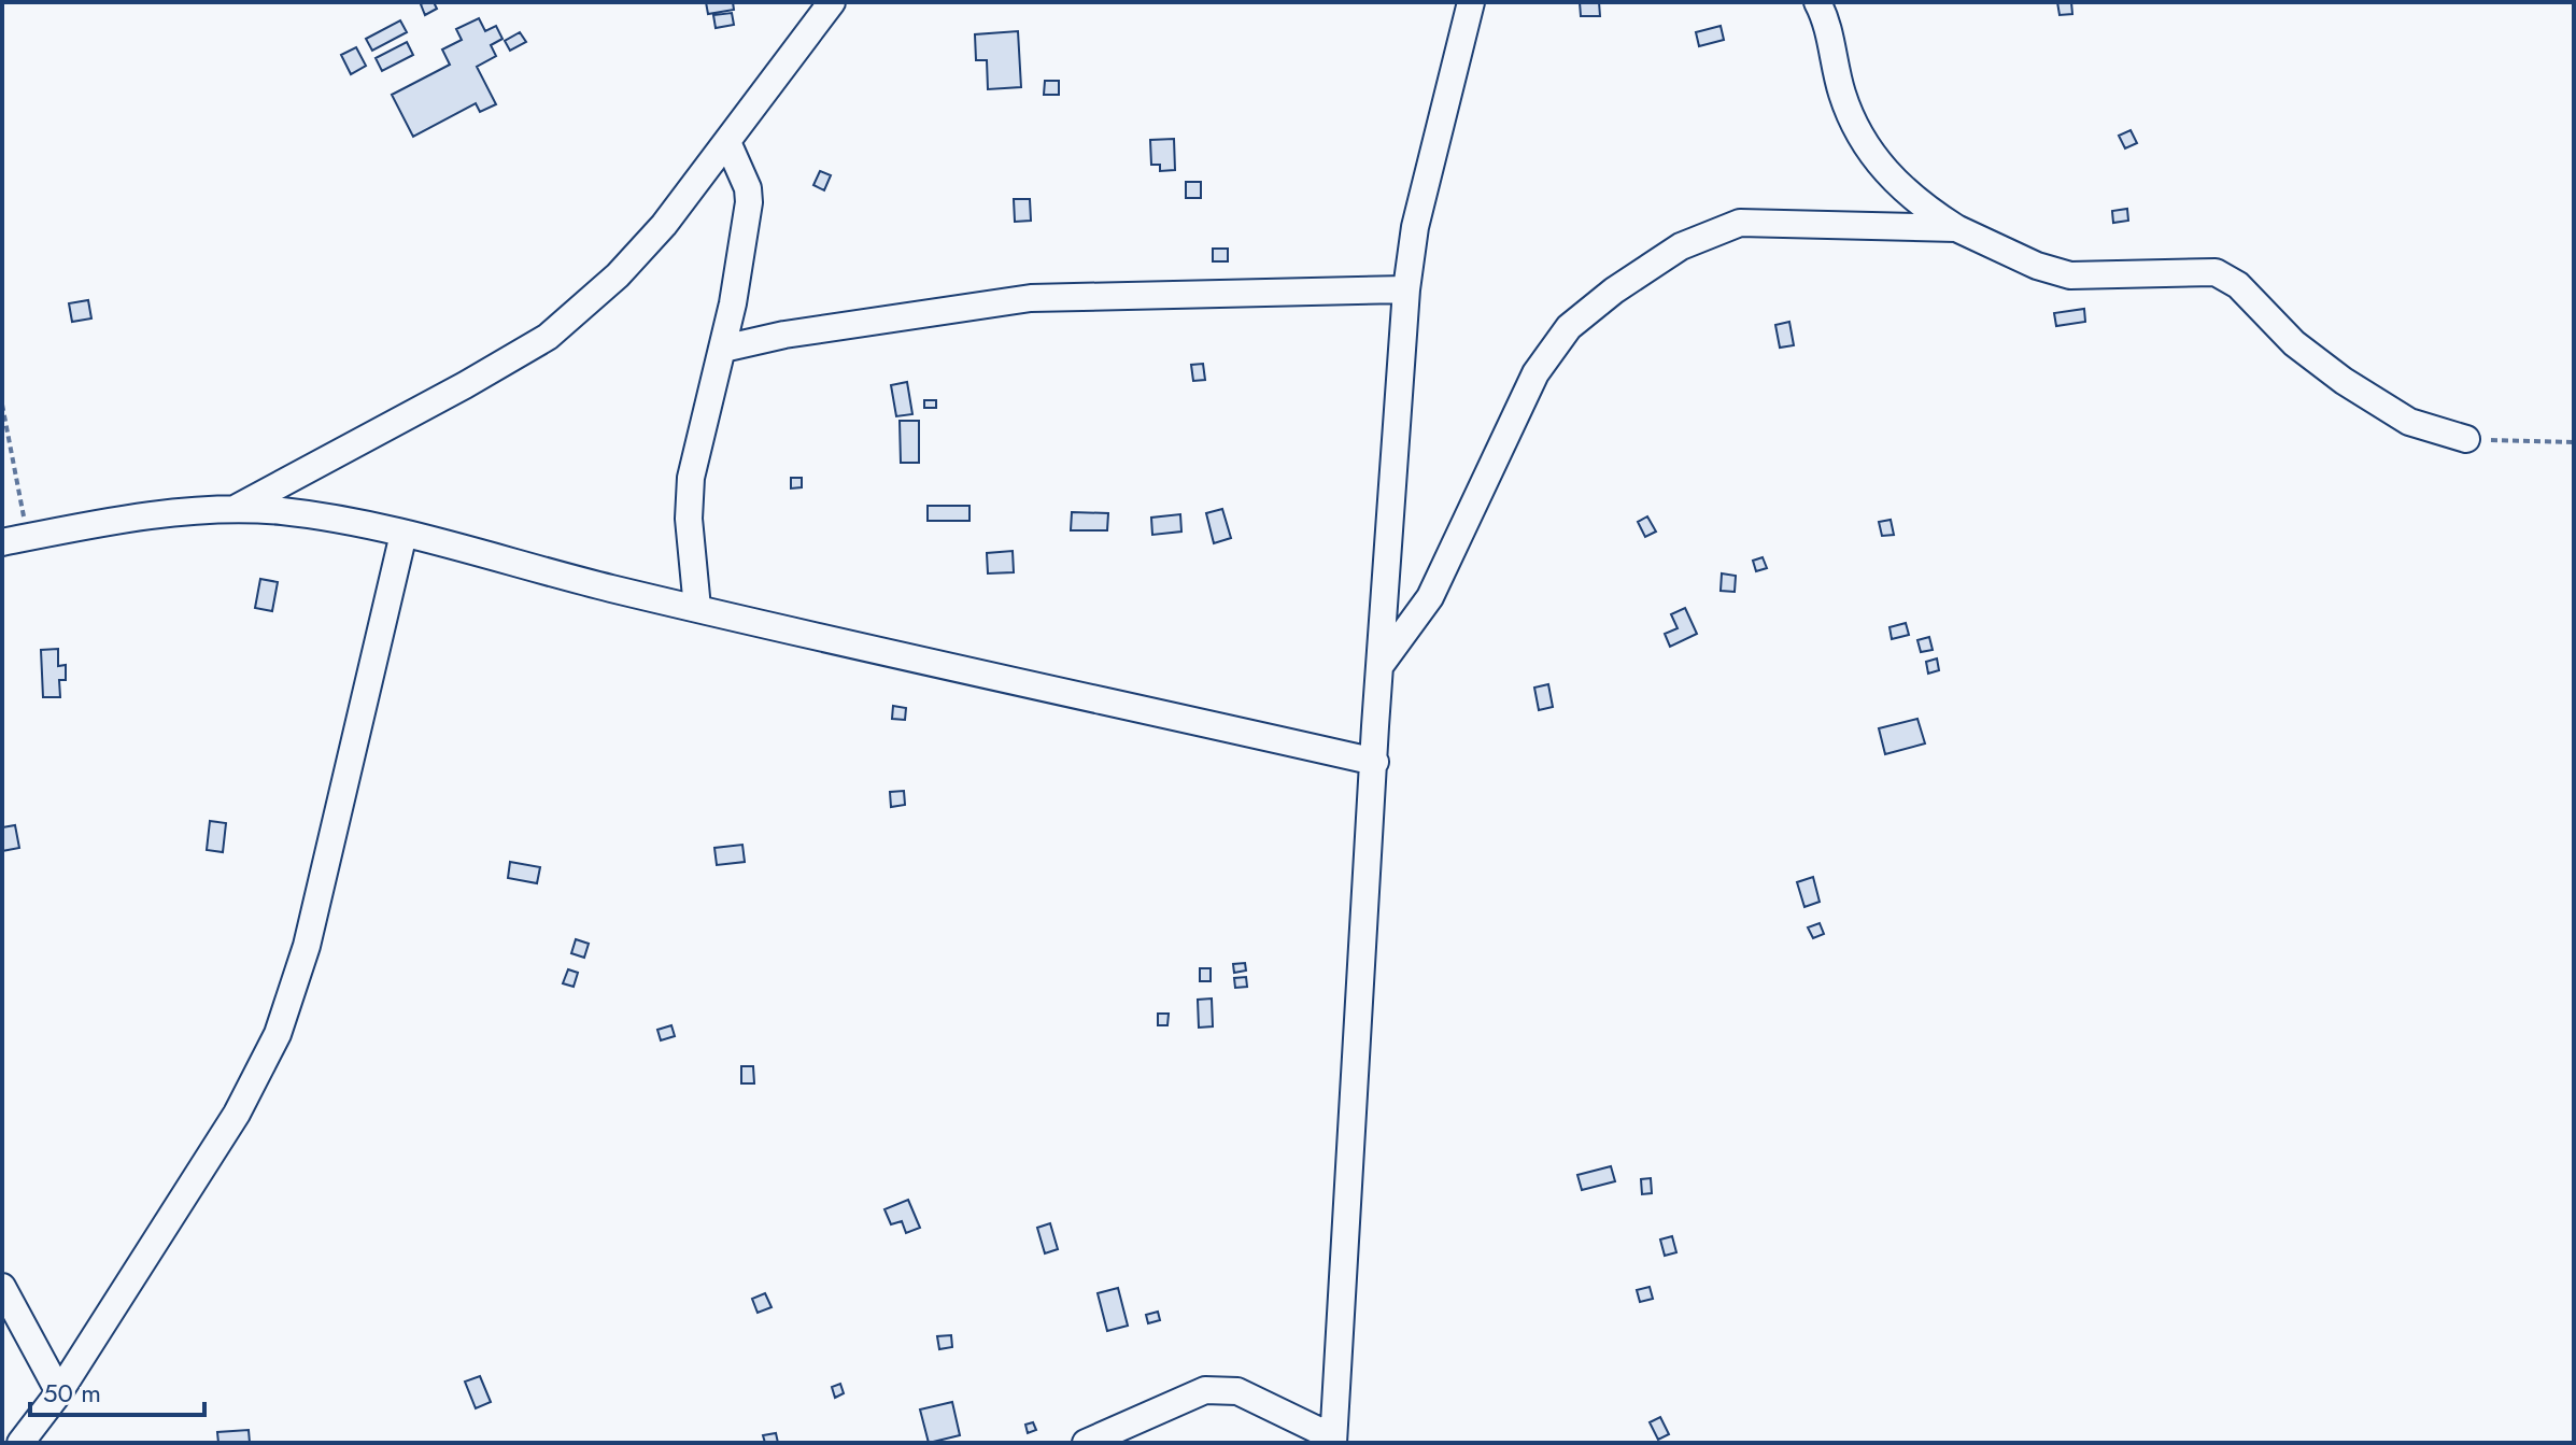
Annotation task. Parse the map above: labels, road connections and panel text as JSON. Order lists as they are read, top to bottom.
{
  "scale_bar": "50 m"
}
